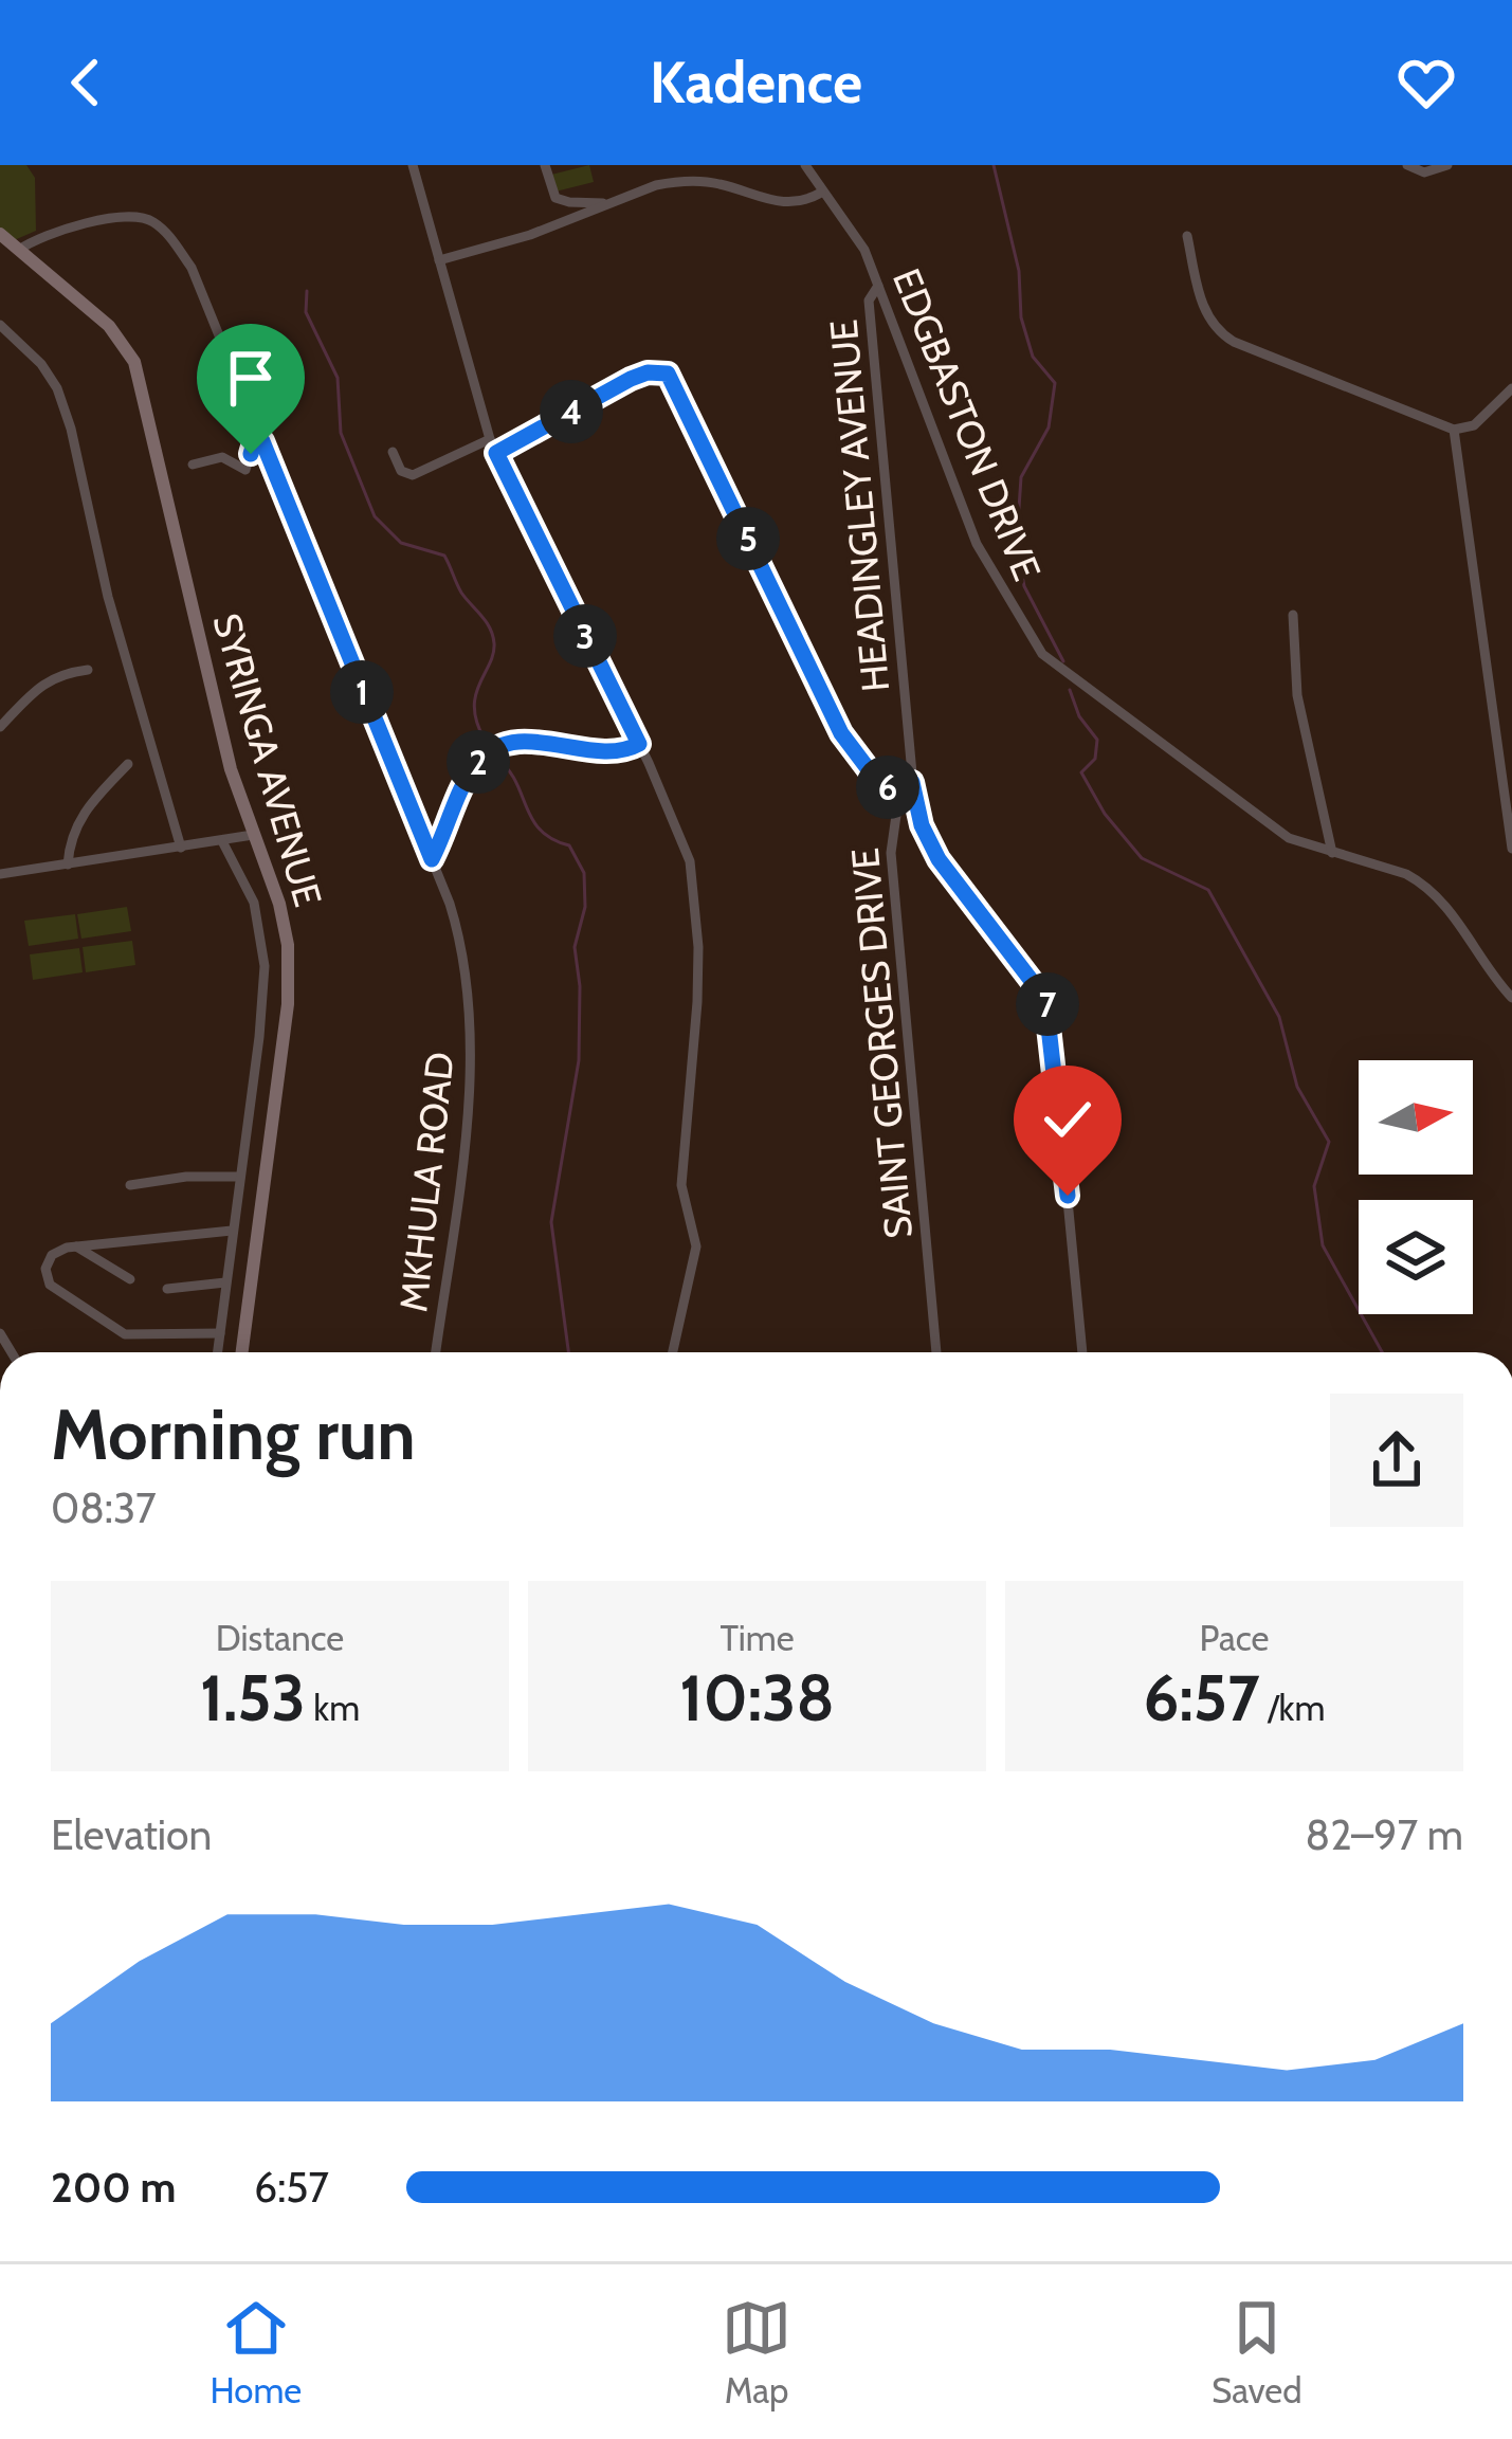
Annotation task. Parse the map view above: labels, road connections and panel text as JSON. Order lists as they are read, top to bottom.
{
  "streets": {
    "street": [
      "EDGBASTON DRIVE",
      "HEADINGLEY AVENUE",
      "SYRINGA AVENUE",
      "SAINT GEORGES DRIVE",
      "MKHULA ROAD"
    ]
  },
  "crossings": [
    ["EDGBASTON DRIVE", "HEADINGLEY AVENUE"],
    ["HEADINGLEY AVENUE", "SAINT GEORGES DRIVE"],
    ["SYRINGA AVENUE", "MKHULA ROAD"]
  ],
  "north": "right",
  "page": {
    "header": "Kadence",
    "pins": [
      "4",
      "5",
      "3",
      "1",
      "2",
      "6",
      "7"
    ],
    "heading": ["Morning run", "08:37"],
    "stats": [
      ["Distance", "1.53 km"],
      ["Time", "10:38"],
      ["Pace", "6:57 /km"]
    ],
    "chart": ["Elevation", "82–97 m"],
    "list": [
      {
        "name": "200 m",
        "note": "6:57"
      }
    ],
    "tabs": ["Home", "Map", "Saved"]
  }
}
